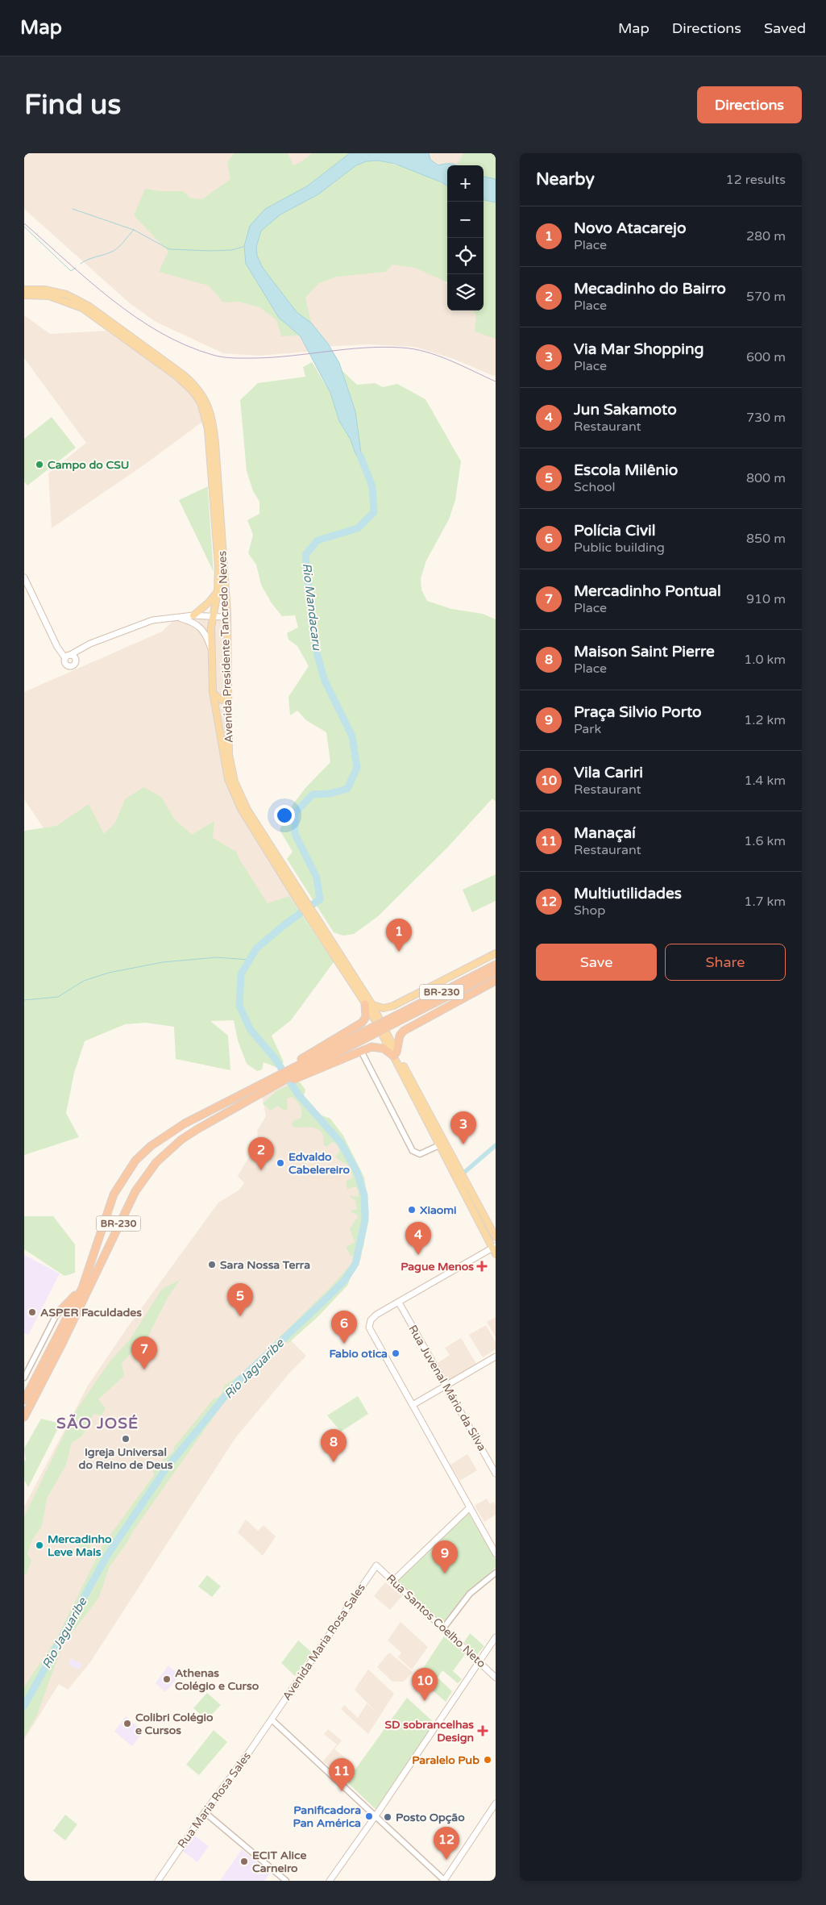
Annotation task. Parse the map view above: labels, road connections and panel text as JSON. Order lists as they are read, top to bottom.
{
  "streets": {
    "highway": ["BR-230"],
    "main road": [
      "Avenida Presidente Tancredo Neves",
      "Rua Juvenal Mário da Silva",
      "Rua Santos Coelho Neto",
      "Avenida Maria Rosa Sales",
      "Rua Maria Rosa Sales"
    ]
  },
  "crossings": [
    ["Avenida Presidente Tancredo Neves", "BR-230"],
    ["Rua Santos Coelho Neto", "Avenida Maria Rosa Sales"],
    ["Avenida Maria Rosa Sales", "Rua Maria Rosa Sales"]
  ],
  "districts": ["SÃO JOSÉ"],
  "water": ["Rio Mandacaru", "Rio Jaguaribe"],
  "places": {
    "other": [
      "Campo do CSU",
      "Edvaldo Cabelereiro",
      "Xiaomi",
      "Sara Nossa Terra",
      "ASPER Faculdades",
      "Fabio otica",
      "Igreja Universal do Reino de Deus",
      "Mercadinho Leve Mais",
      "Athenas Colégio e Curso",
      "Colibri Colégio e Cursos",
      "Paralelo Pub",
      "Panificadora Pan América",
      "Posto Opção",
      "ECIT Alice Carneiro"
    ],
    "health": ["Pague Menos", "SD sobrancelhas Design"]
  },
  "page": {
    "header": "Map",
    "nav": ["Map", "Directions", "Saved"],
    "buttons": [
      "Directions",
      ["Save", "Share"]
    ],
    "title": "Find us",
    "heading": ["Nearby", "12 results"],
    "map_buttons": ["+", "−"],
    "list": [
      {
        "mark": "1",
        "name": "Novo Atacarejo",
        "note": "Place",
        "value": "280 m"
      },
      {
        "mark": "2",
        "name": "Mecadinho do Bairro",
        "note": "Place",
        "value": "570 m"
      },
      {
        "mark": "3",
        "name": "Via Mar Shopping",
        "note": "Place",
        "value": "600 m"
      },
      {
        "mark": "4",
        "name": "Jun Sakamoto",
        "note": "Restaurant",
        "value": "730 m"
      },
      {
        "mark": "5",
        "name": "Escola Milênio",
        "note": "School",
        "value": "800 m"
      },
      {
        "mark": "6",
        "name": "Polícia Civil",
        "note": "Public building",
        "value": "850 m"
      },
      {
        "mark": "7",
        "name": "Mercadinho Pontual",
        "note": "Place",
        "value": "910 m"
      },
      {
        "mark": "8",
        "name": "Maison Saint Pierre",
        "note": "Place",
        "value": "1.0 km"
      },
      {
        "mark": "9",
        "name": "Praça Silvio Porto",
        "note": "Park",
        "value": "1.2 km"
      },
      {
        "mark": "10",
        "name": "Vila Cariri",
        "note": "Restaurant",
        "value": "1.4 km"
      },
      {
        "mark": "11",
        "name": "Manaçaí",
        "note": "Restaurant",
        "value": "1.6 km"
      },
      {
        "mark": "12",
        "name": "Multiutilidades",
        "note": "Shop",
        "value": "1.7 km"
      }
    ],
    "pins": [
      "1",
      "3",
      "2",
      "4",
      "5",
      "6",
      "7",
      "8",
      "9",
      "10",
      "11",
      "12"
    ]
  }
}
